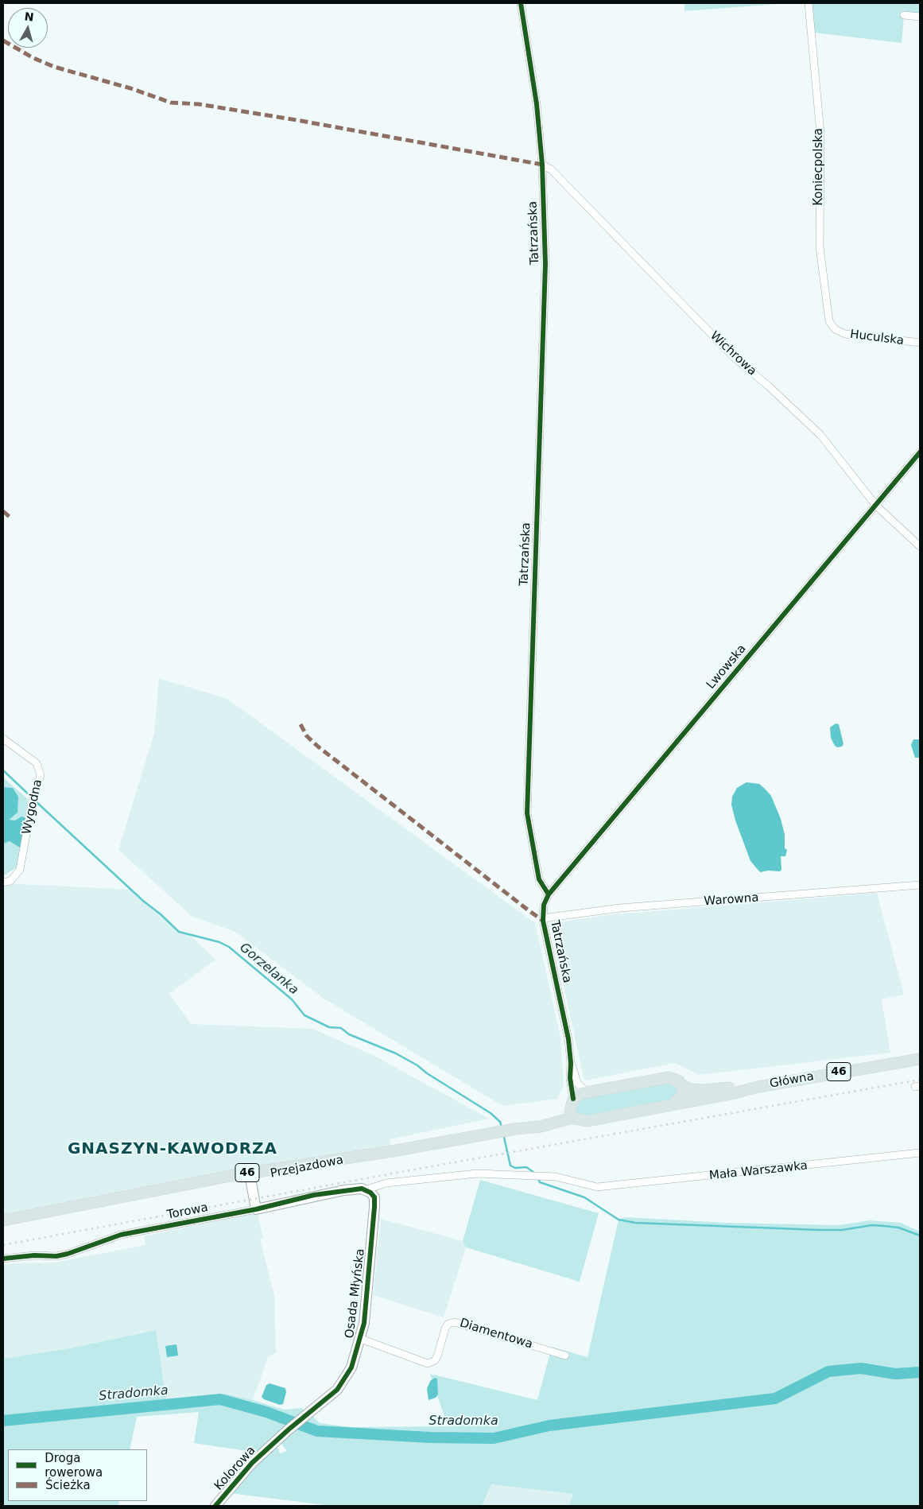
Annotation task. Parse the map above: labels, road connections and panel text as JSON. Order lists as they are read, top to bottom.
{
  "streets": {
    "main road": ["46", "Główna", "Przejazdowa"],
    "street": [
      "Koniecpolska",
      "Tatrzańska",
      "Huculska",
      "Wichrowa",
      "Lwowska",
      "Wygodna",
      "Warowna",
      "Mała Warszawka",
      "Torowa",
      "Osada Młyńska",
      "Diamentowa",
      "Kolorowa"
    ]
  },
  "crossings": [
    ["Koniecpolska", "Huculska"],
    ["Tatrzańska", "Wichrowa"],
    ["Tatrzańska", "Lwowska"],
    ["Tatrzańska", "Warowna"],
    ["Tatrzańska", "46"],
    ["Tatrzańska", "Przejazdowa"],
    ["Wichrowa", "Lwowska"],
    ["46", "Główna"],
    ["46", "Przejazdowa"],
    ["Mała Warszawka", "Torowa"],
    ["Mała Warszawka", "Osada Młyńska"],
    ["Torowa", "Osada Młyńska"],
    ["Osada Młyńska", "Diamentowa"],
    ["Osada Młyńska", "Kolorowa"]
  ],
  "districts": ["GNASZYN-KAWODRZA"],
  "water": ["Gorzelanka", "Stradomka"],
  "legend": ["Droga rowerowa", "Ścieżka"],
  "north": "top"
}
